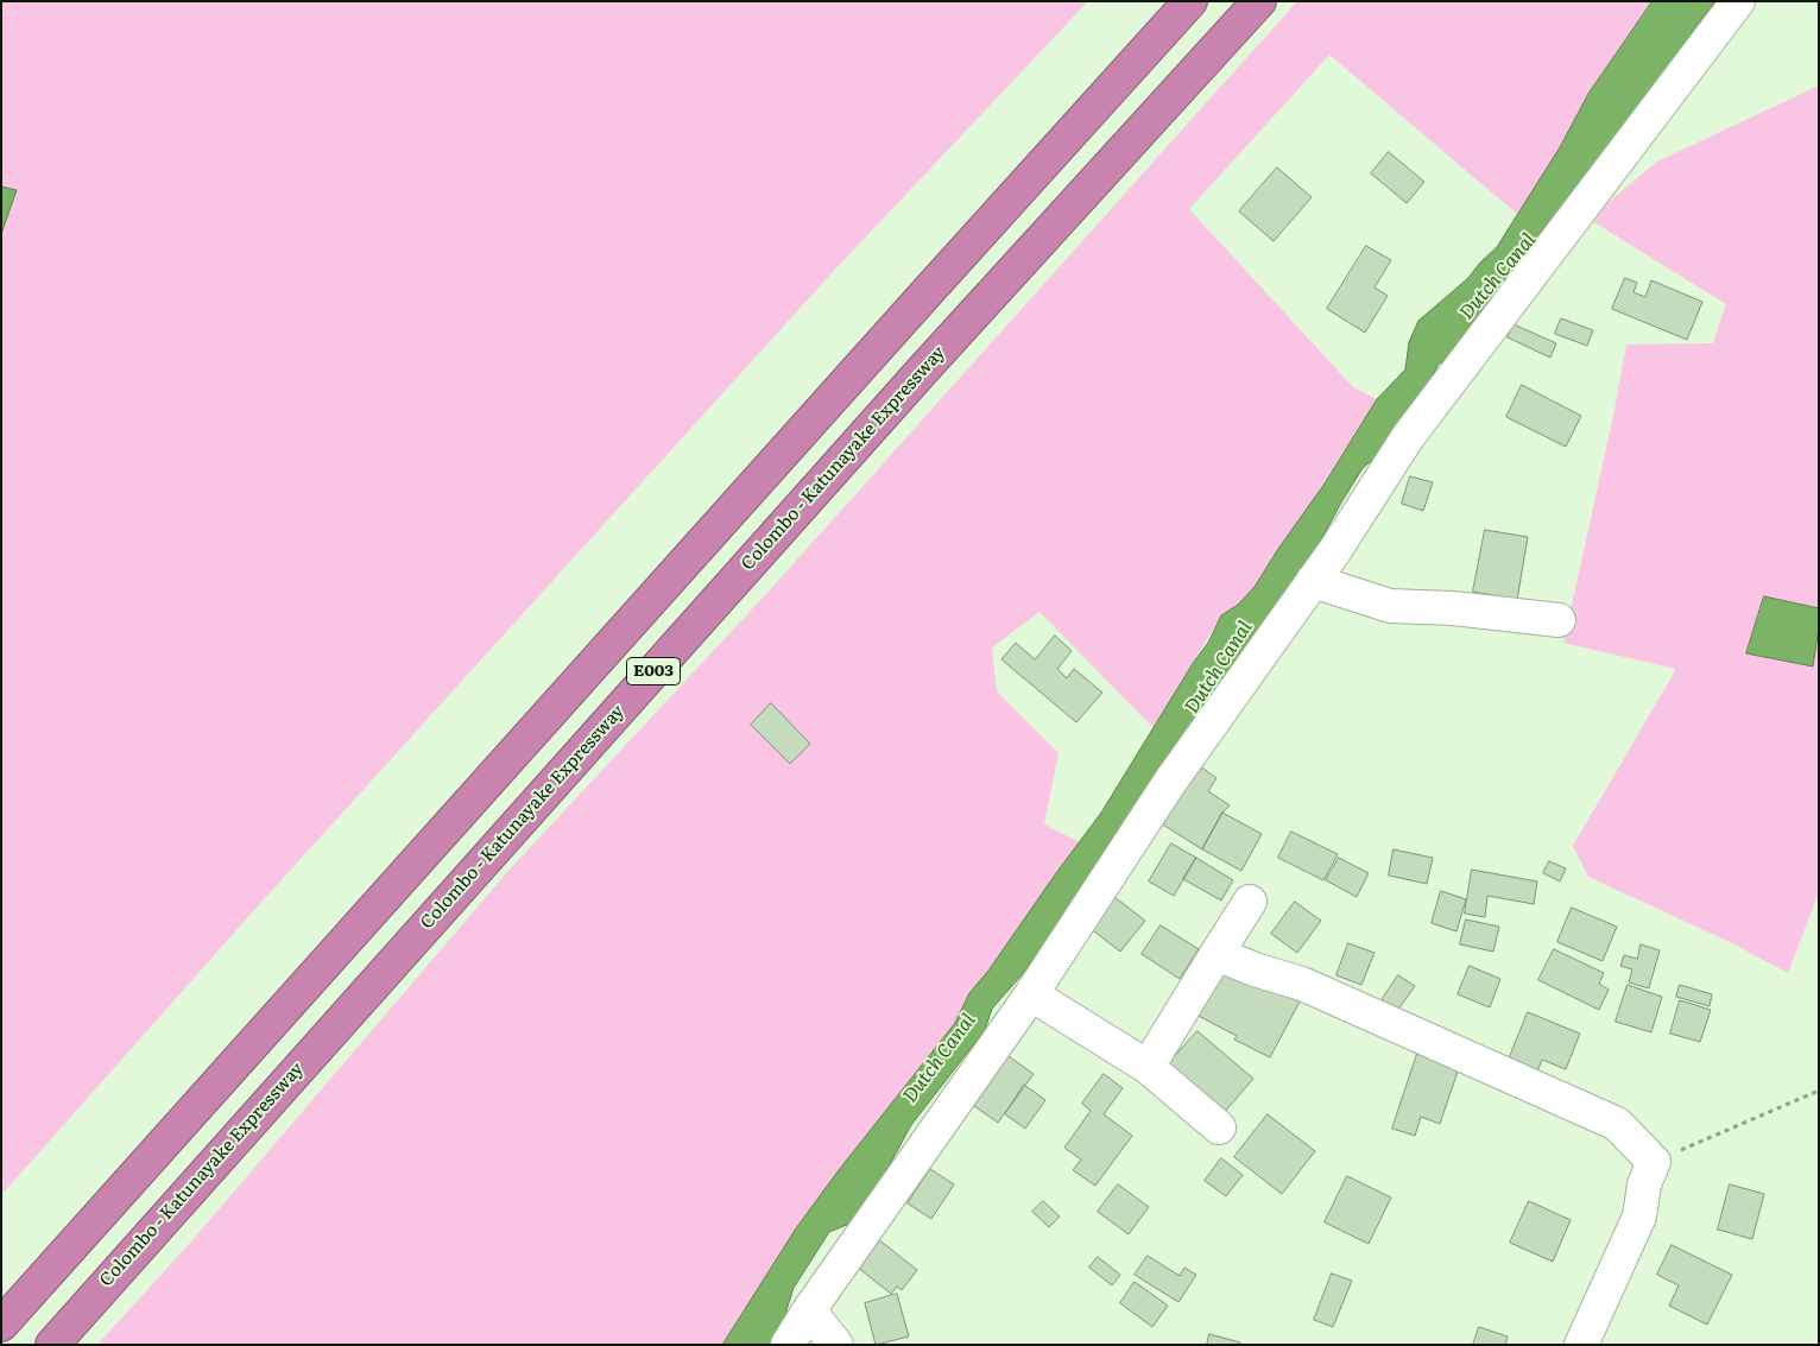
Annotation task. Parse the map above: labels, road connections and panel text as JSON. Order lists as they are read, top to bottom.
{
  "streets": {
    "highway": ["Colombo - Katunayake Expressway", "E003"]
  },
  "water": ["Dutch Canal"]
}
